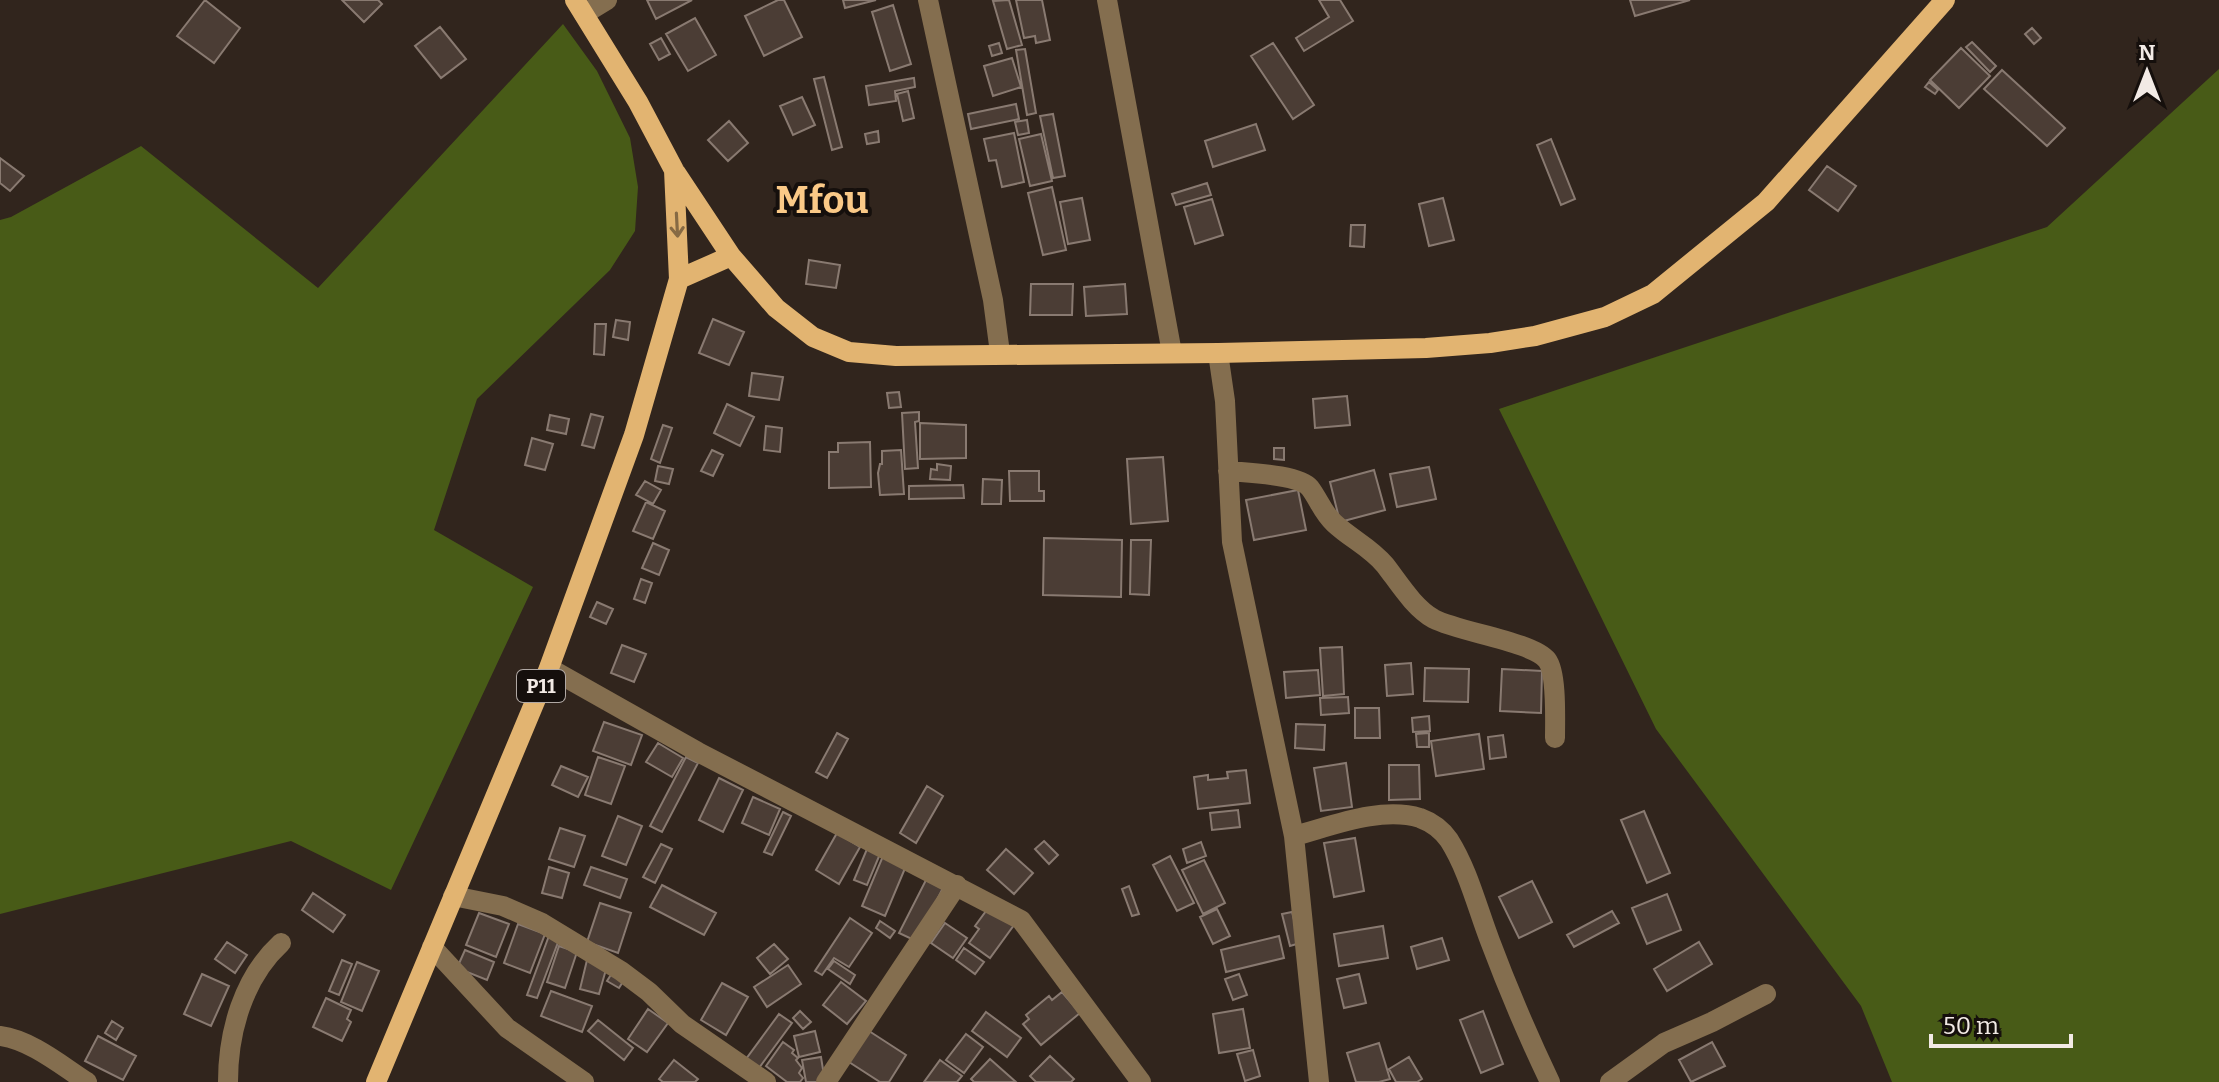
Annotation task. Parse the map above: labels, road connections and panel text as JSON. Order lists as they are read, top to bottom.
{
  "streets": {
    "main road": ["P11"]
  },
  "districts": ["Mfou"],
  "scale_bar": "50 m",
  "north": "top"
}
